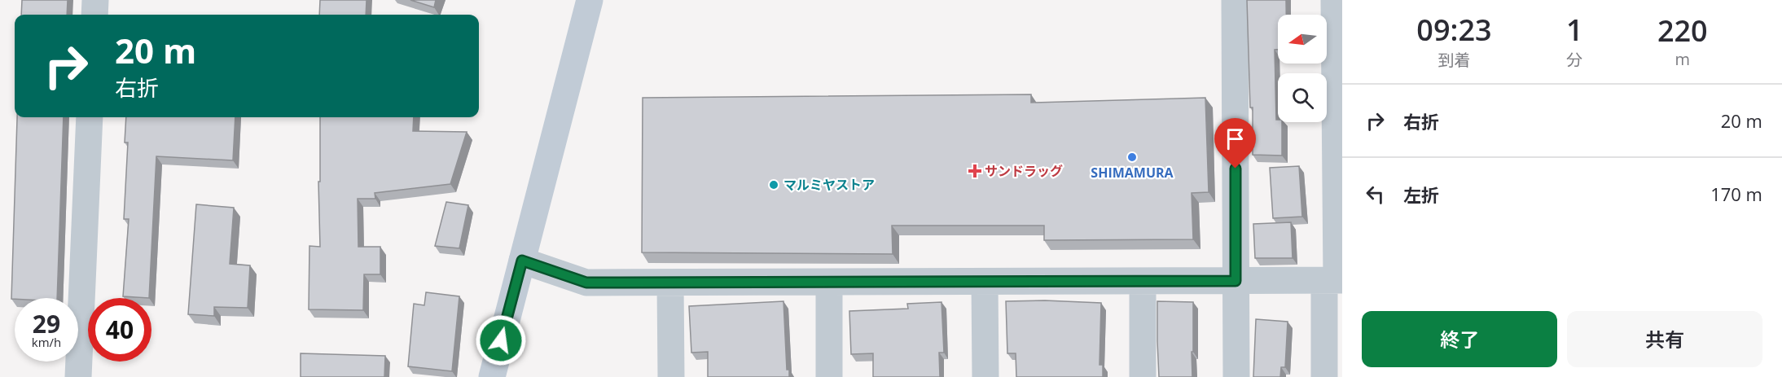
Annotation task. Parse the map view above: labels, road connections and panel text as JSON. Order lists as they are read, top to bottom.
{
  "places": {
    "other": ["SHIMAMURA", "マルミヤストア"],
    "health": ["サンドラッグ"]
  },
  "north": "left",
  "page": {
    "eta": [
      "09:23",
      "到着",
      "1",
      "分",
      "220",
      "m"
    ],
    "turn": ["20 m", "右折"],
    "list": [
      {
        "name": "右折",
        "value": "20 m"
      },
      {
        "name": "左折",
        "value": "170 m"
      }
    ],
    "speed": "29 km/h",
    "limit": "40",
    "buttons": ["終了", "共有"]
  }
}
